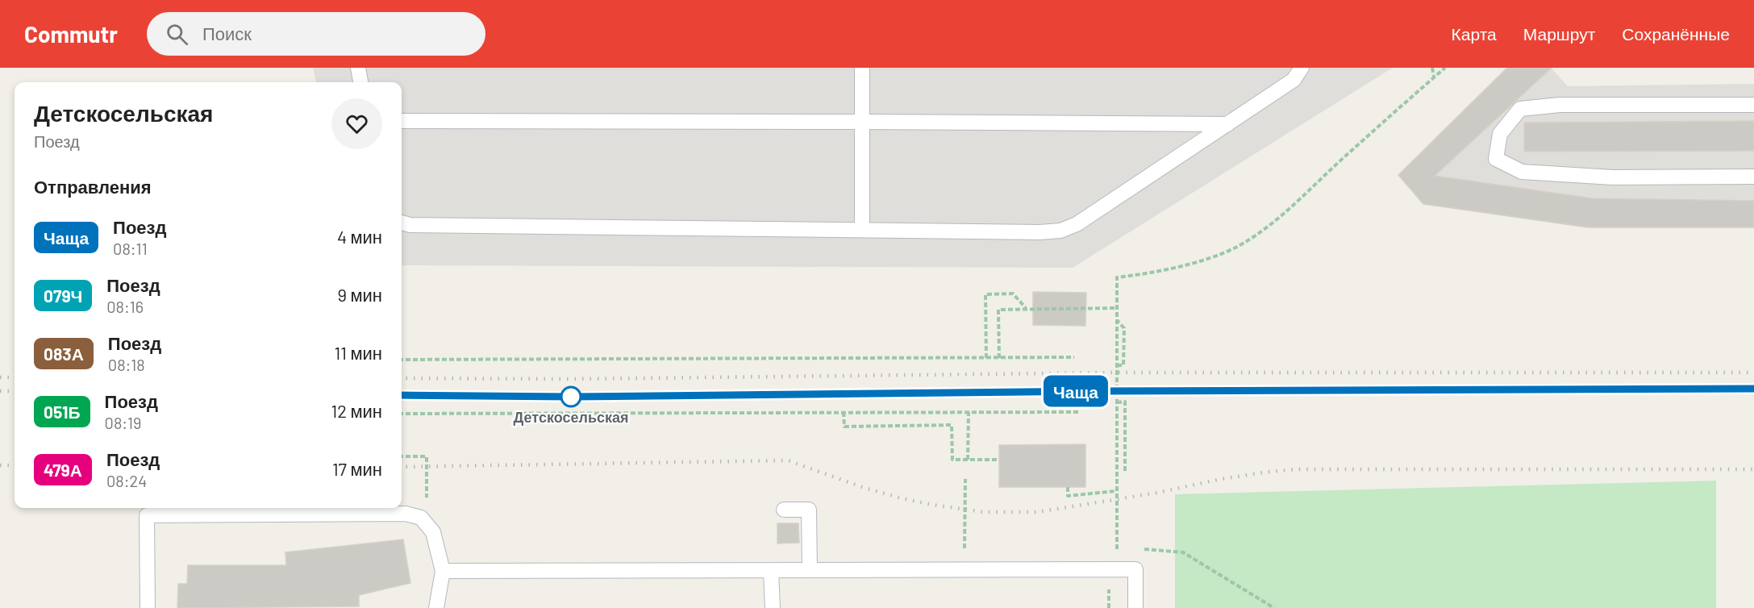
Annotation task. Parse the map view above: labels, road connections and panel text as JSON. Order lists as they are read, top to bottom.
{
  "places": ["Детскосельская"],
  "page": {
    "header": "Commutr",
    "search": "Поиск",
    "nav": ["Карта", "Маршрут", "Сохранённые"],
    "on_map": "Чаща",
    "heading": [
      ["Детскосельская", "Поезд"],
      "Отправления"
    ],
    "list": [
      {
        "mark": "Чаща",
        "name": "Поезд",
        "note": "08:11",
        "value": "4 мин"
      },
      {
        "mark": "079Ч",
        "name": "Поезд",
        "note": "08:16",
        "value": "9 мин"
      },
      {
        "mark": "083А",
        "name": "Поезд",
        "note": "08:18",
        "value": "11 мин"
      },
      {
        "mark": "051Б",
        "name": "Поезд",
        "note": "08:19",
        "value": "12 мин"
      },
      {
        "mark": "479А",
        "name": "Поезд",
        "note": "08:24",
        "value": "17 мин"
      }
    ]
  }
}
